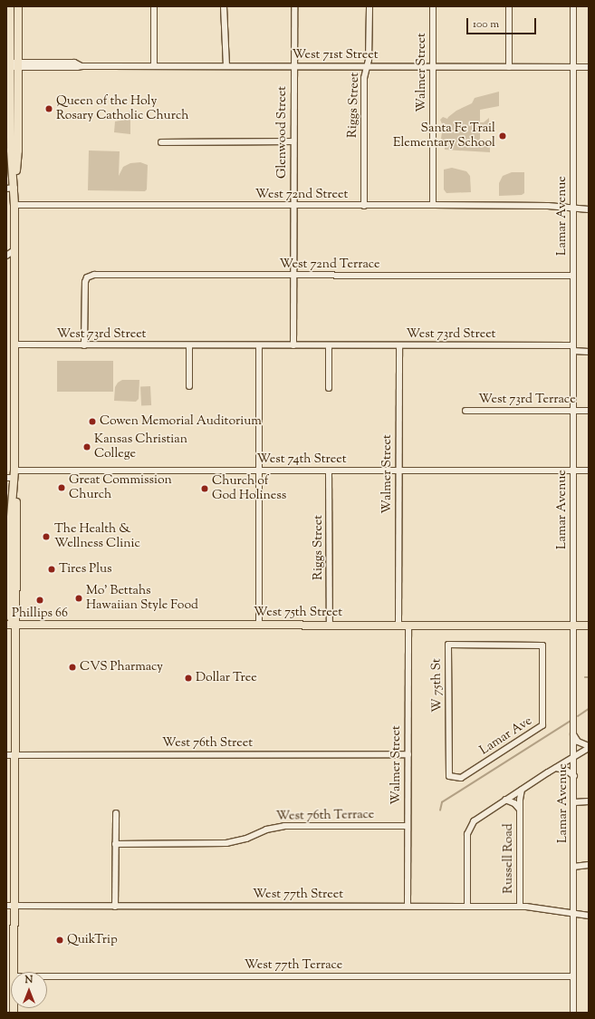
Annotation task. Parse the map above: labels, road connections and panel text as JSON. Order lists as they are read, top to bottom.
{
  "streets": {
    "main road": ["West 75th Street"],
    "street": [
      "West 71st Street",
      "Walmer Street",
      "Riggs Street",
      "Glenwood Street",
      "West 72nd Street",
      "Lamar Avenue",
      "West 72nd Terrace",
      "West 73rd Street",
      "West 73rd Terrace",
      "West 74th Street",
      "W 75th St",
      "Lamar Ave",
      "West 76th Street",
      "West 76th Terrace",
      "Russell Road",
      "West 77th Street",
      "West 77th Terrace"
    ]
  },
  "crossings": [
    ["West 71st Street", "Walmer Street"],
    ["West 71st Street", "Riggs Street"],
    ["West 71st Street", "Glenwood Street"],
    ["West 71st Street", "Lamar Avenue"],
    ["Walmer Street", "West 72nd Street"],
    ["Walmer Street", "West 73rd Street"],
    ["Walmer Street", "West 74th Street"],
    ["Walmer Street", "West 75th Street"],
    ["Walmer Street", "West 76th Street"],
    ["Walmer Street", "West 76th Terrace"],
    ["Walmer Street", "West 77th Street"],
    ["Riggs Street", "West 72nd Street"],
    ["Riggs Street", "West 74th Street"],
    ["Riggs Street", "West 75th Street"],
    ["Glenwood Street", "West 72nd Street"],
    ["Glenwood Street", "West 72nd Terrace"],
    ["Glenwood Street", "West 73rd Street"],
    ["West 72nd Street", "Lamar Avenue"],
    ["Lamar Avenue", "West 72nd Terrace"],
    ["Lamar Avenue", "West 73rd Street"],
    ["Lamar Avenue", "West 73rd Terrace"],
    ["Lamar Avenue", "West 74th Street"],
    ["Lamar Avenue", "West 75th Street"],
    ["Lamar Avenue", "West 77th Street"],
    ["Lamar Avenue", "West 77th Terrace"],
    ["West 72nd Terrace", "West 73rd Street"],
    ["W 75th St", "Lamar Ave"],
    ["Russell Road", "West 77th Street"]
  ],
  "places": [
    "Queen of the Holy Rosary Catholic Church",
    "Santa Fe Trail Elementary School",
    "Cowen Memorial Auditorium",
    "Kansas Christian College",
    "Great Commission Church",
    "Church of God Holiness",
    "The Health & Wellness Clinic",
    "Tires Plus",
    "Mo' Bettahs Hawaiian Style Food",
    "Phillips 66",
    "CVS Pharmacy",
    "Dollar Tree",
    "QuikTrip"
  ],
  "scale_bar": "100 m",
  "north": "top"
}
